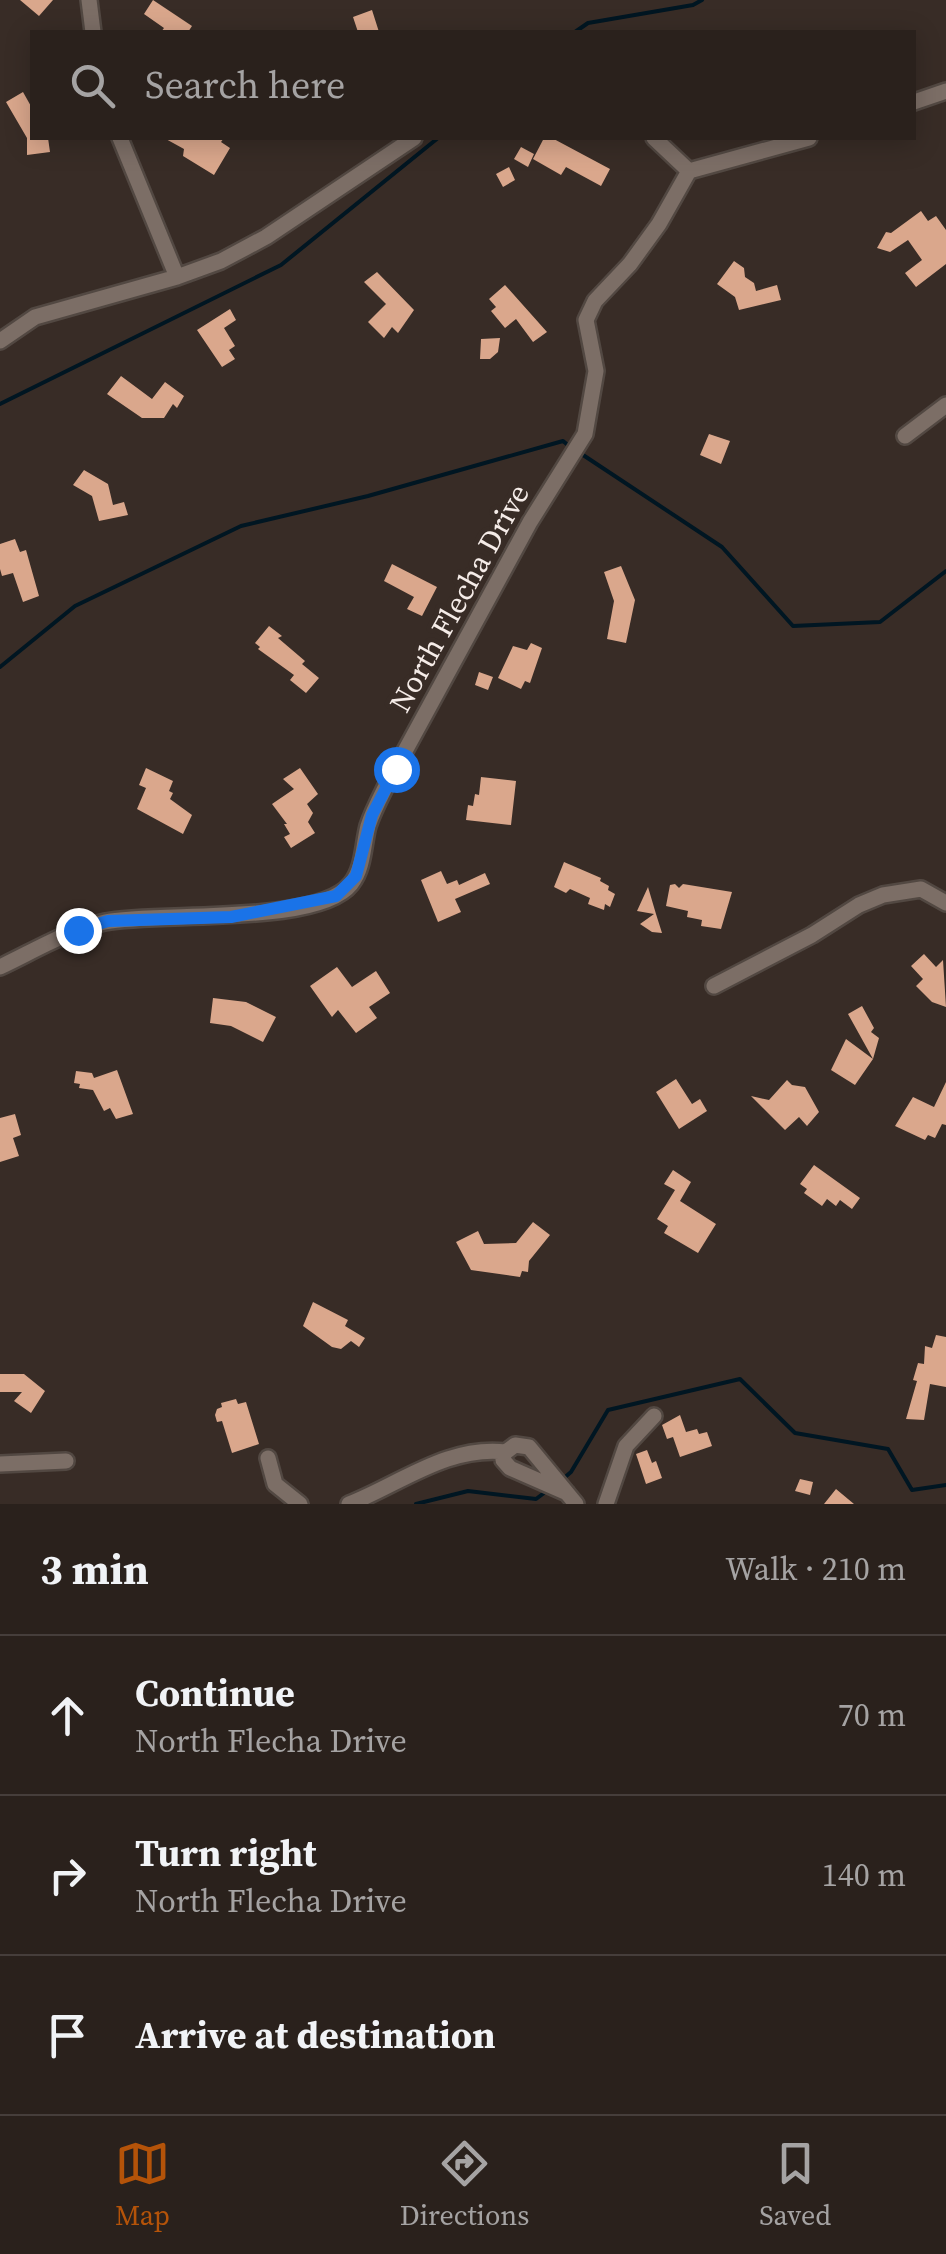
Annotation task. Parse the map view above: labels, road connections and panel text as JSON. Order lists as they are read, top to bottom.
{
  "streets": {
    "street": ["North Flecha Drive"]
  },
  "page": {
    "search": "Search here",
    "heading": ["3 min", "Walk · 210 m"],
    "list": [
      ["Continue", "North Flecha Drive", "70 m"],
      ["Turn right", "North Flecha Drive", "140 m"],
      "Arrive at destination"
    ],
    "nav": ["Map", "Directions", "Saved"]
  }
}
